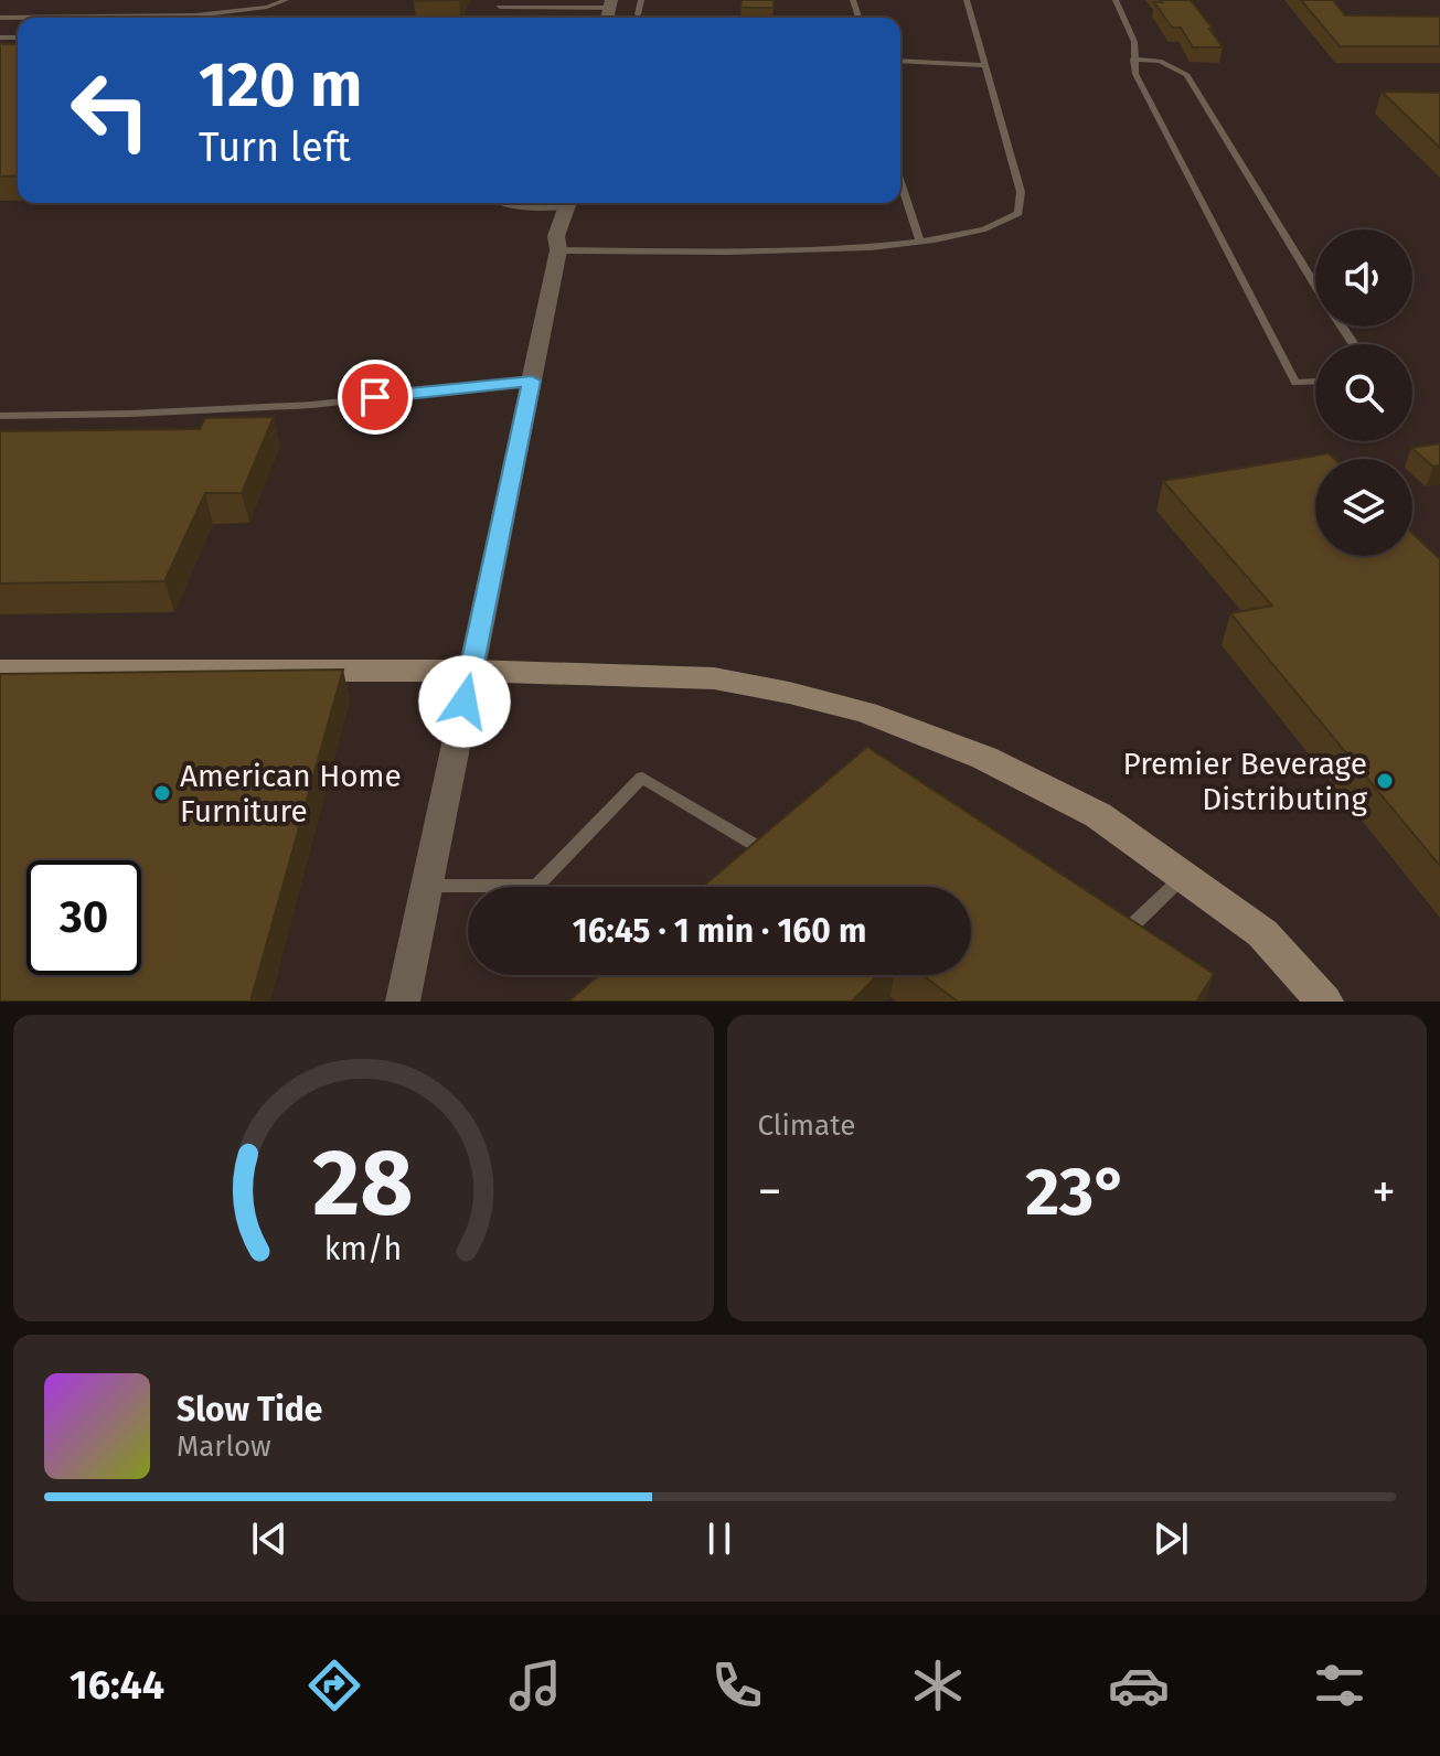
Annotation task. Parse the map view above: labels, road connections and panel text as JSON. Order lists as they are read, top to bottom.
{
  "places": ["Premier Beverage Distributing", "American Home Furniture"],
  "page": {
    "turn": ["120 m", "Turn left"],
    "limit": "30",
    "trip": "16:45 · 1 min · 160 m",
    "tile": "Climate",
    "heat": ["−", "23°", "+"],
    "song": ["Slow Tide", "Marlow"],
    "tabs": "16:44",
    "gauge": ["28", "km/h"]
  }
}
